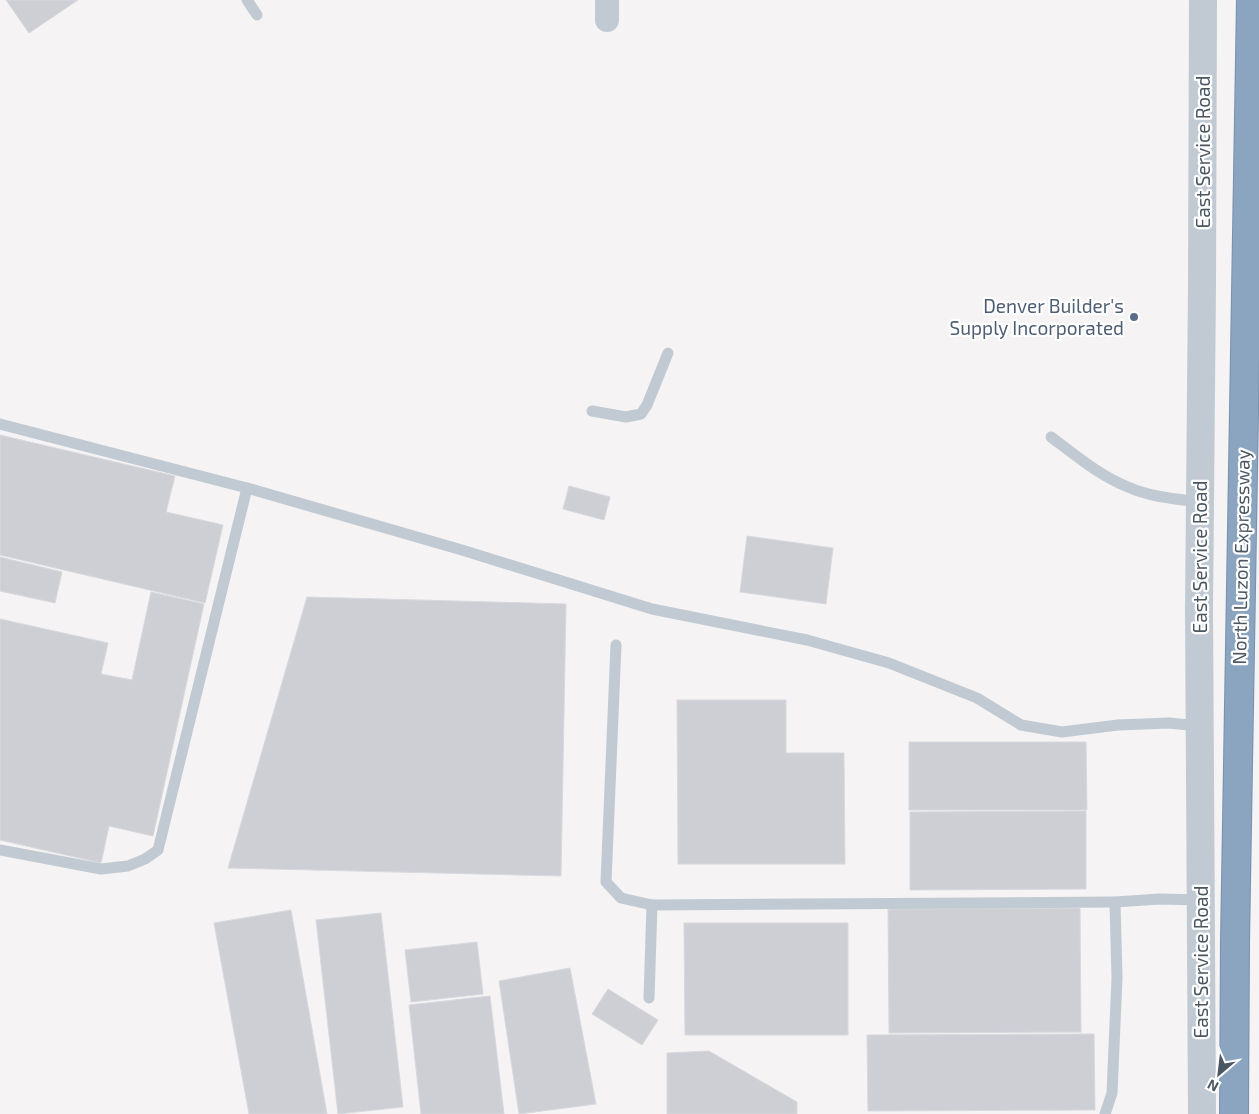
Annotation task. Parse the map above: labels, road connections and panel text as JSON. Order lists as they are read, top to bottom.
{
  "streets": {
    "highway": ["North Luzon Expressway"],
    "street": ["East Service Road"]
  },
  "places": ["Denver Builder's Supply Incorporated"],
  "north": "bottom left"
}
